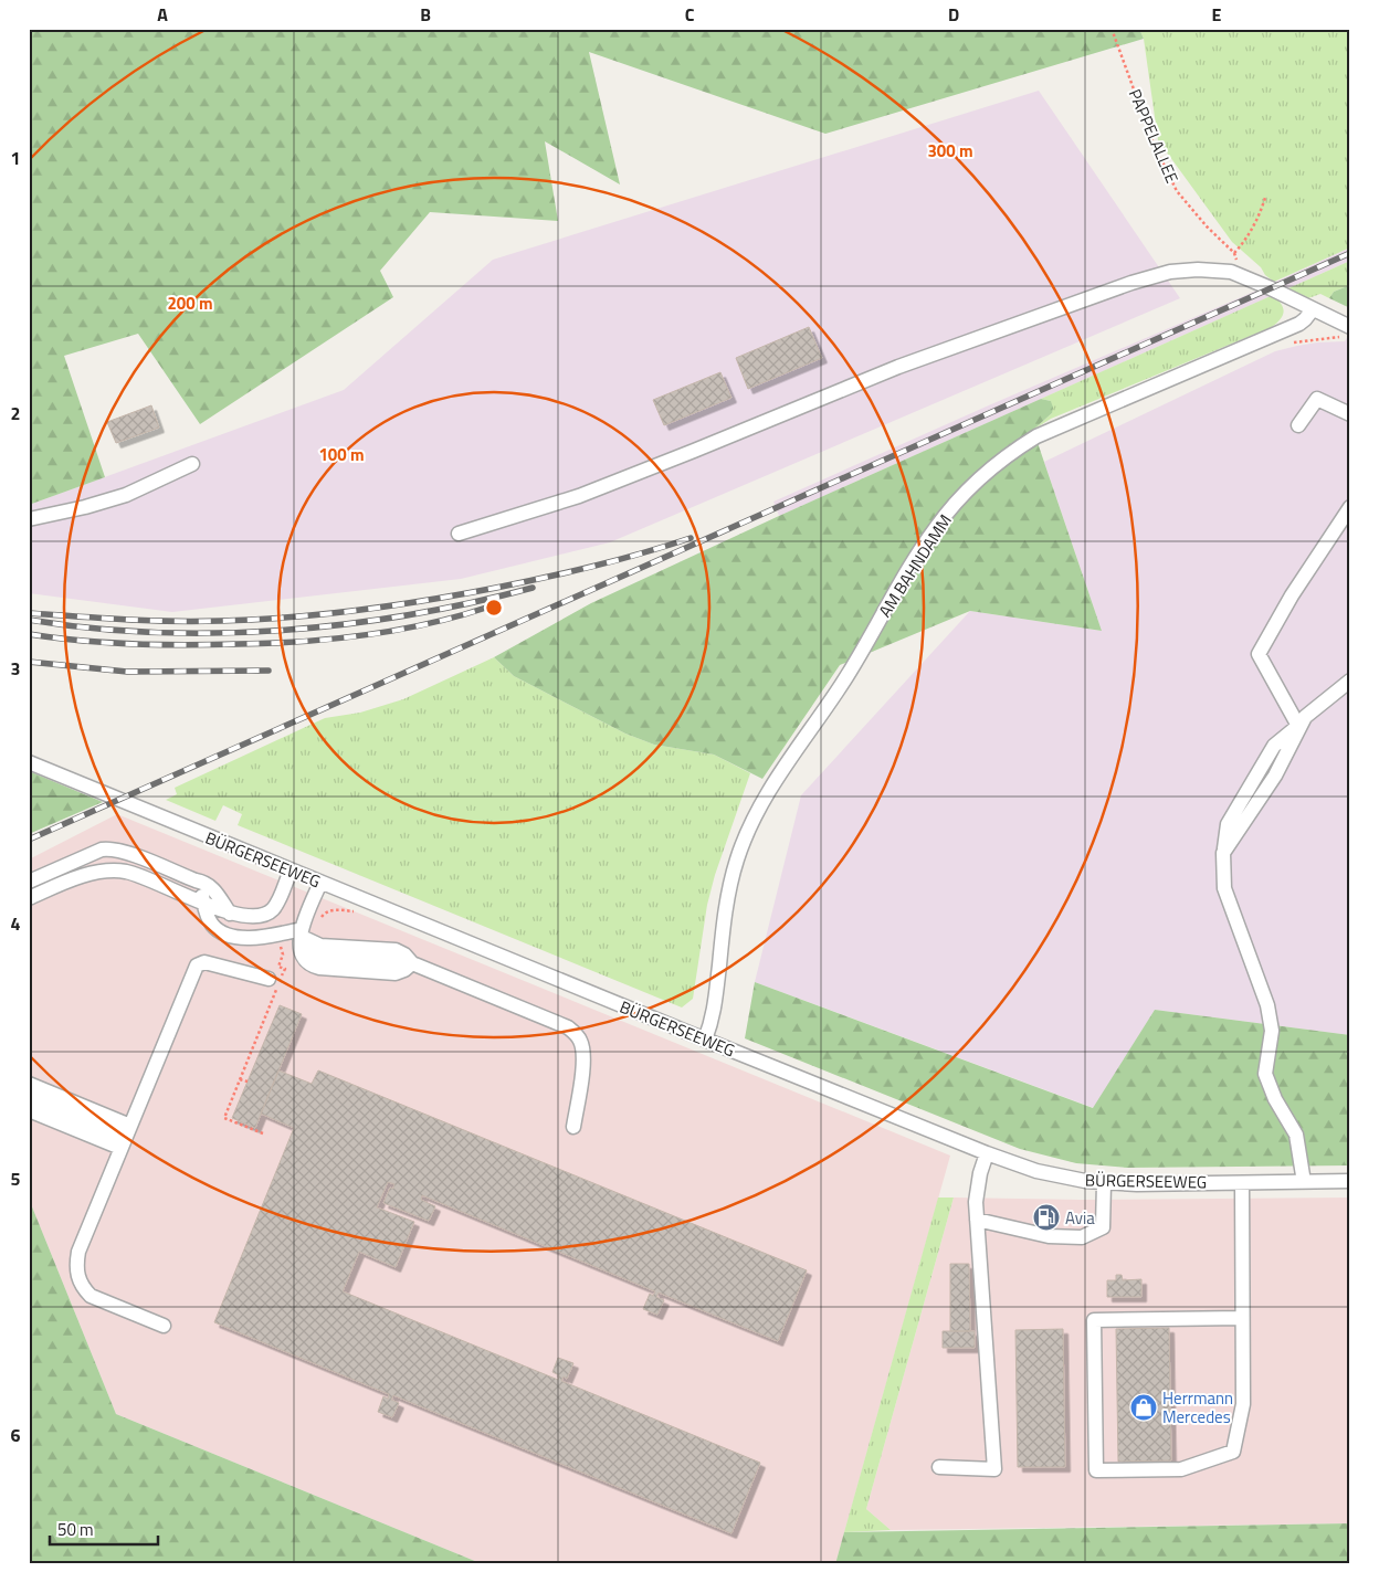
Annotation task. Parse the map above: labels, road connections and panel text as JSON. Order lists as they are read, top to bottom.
{
  "streets": {
    "street": ["AM BAHNDAMM", "BÜRGERSEEWEG"],
    "path": ["PAPPELALLEE"]
  },
  "crossings": [
    ["AM BAHNDAMM", "BÜRGERSEEWEG"]
  ],
  "places": {
    "fuel station": ["Avia"],
    "shop": ["Herrmann Mercedes"]
  },
  "scale_bar": "50 m",
  "grid": {
    "columns": [
      "A",
      "B",
      "C",
      "D",
      "E"
    ],
    "rows": [
      "1",
      "2",
      "3",
      "4",
      "5",
      "6"
    ]
  },
  "rings": ["300 m", "200 m", "100 m"]
}
